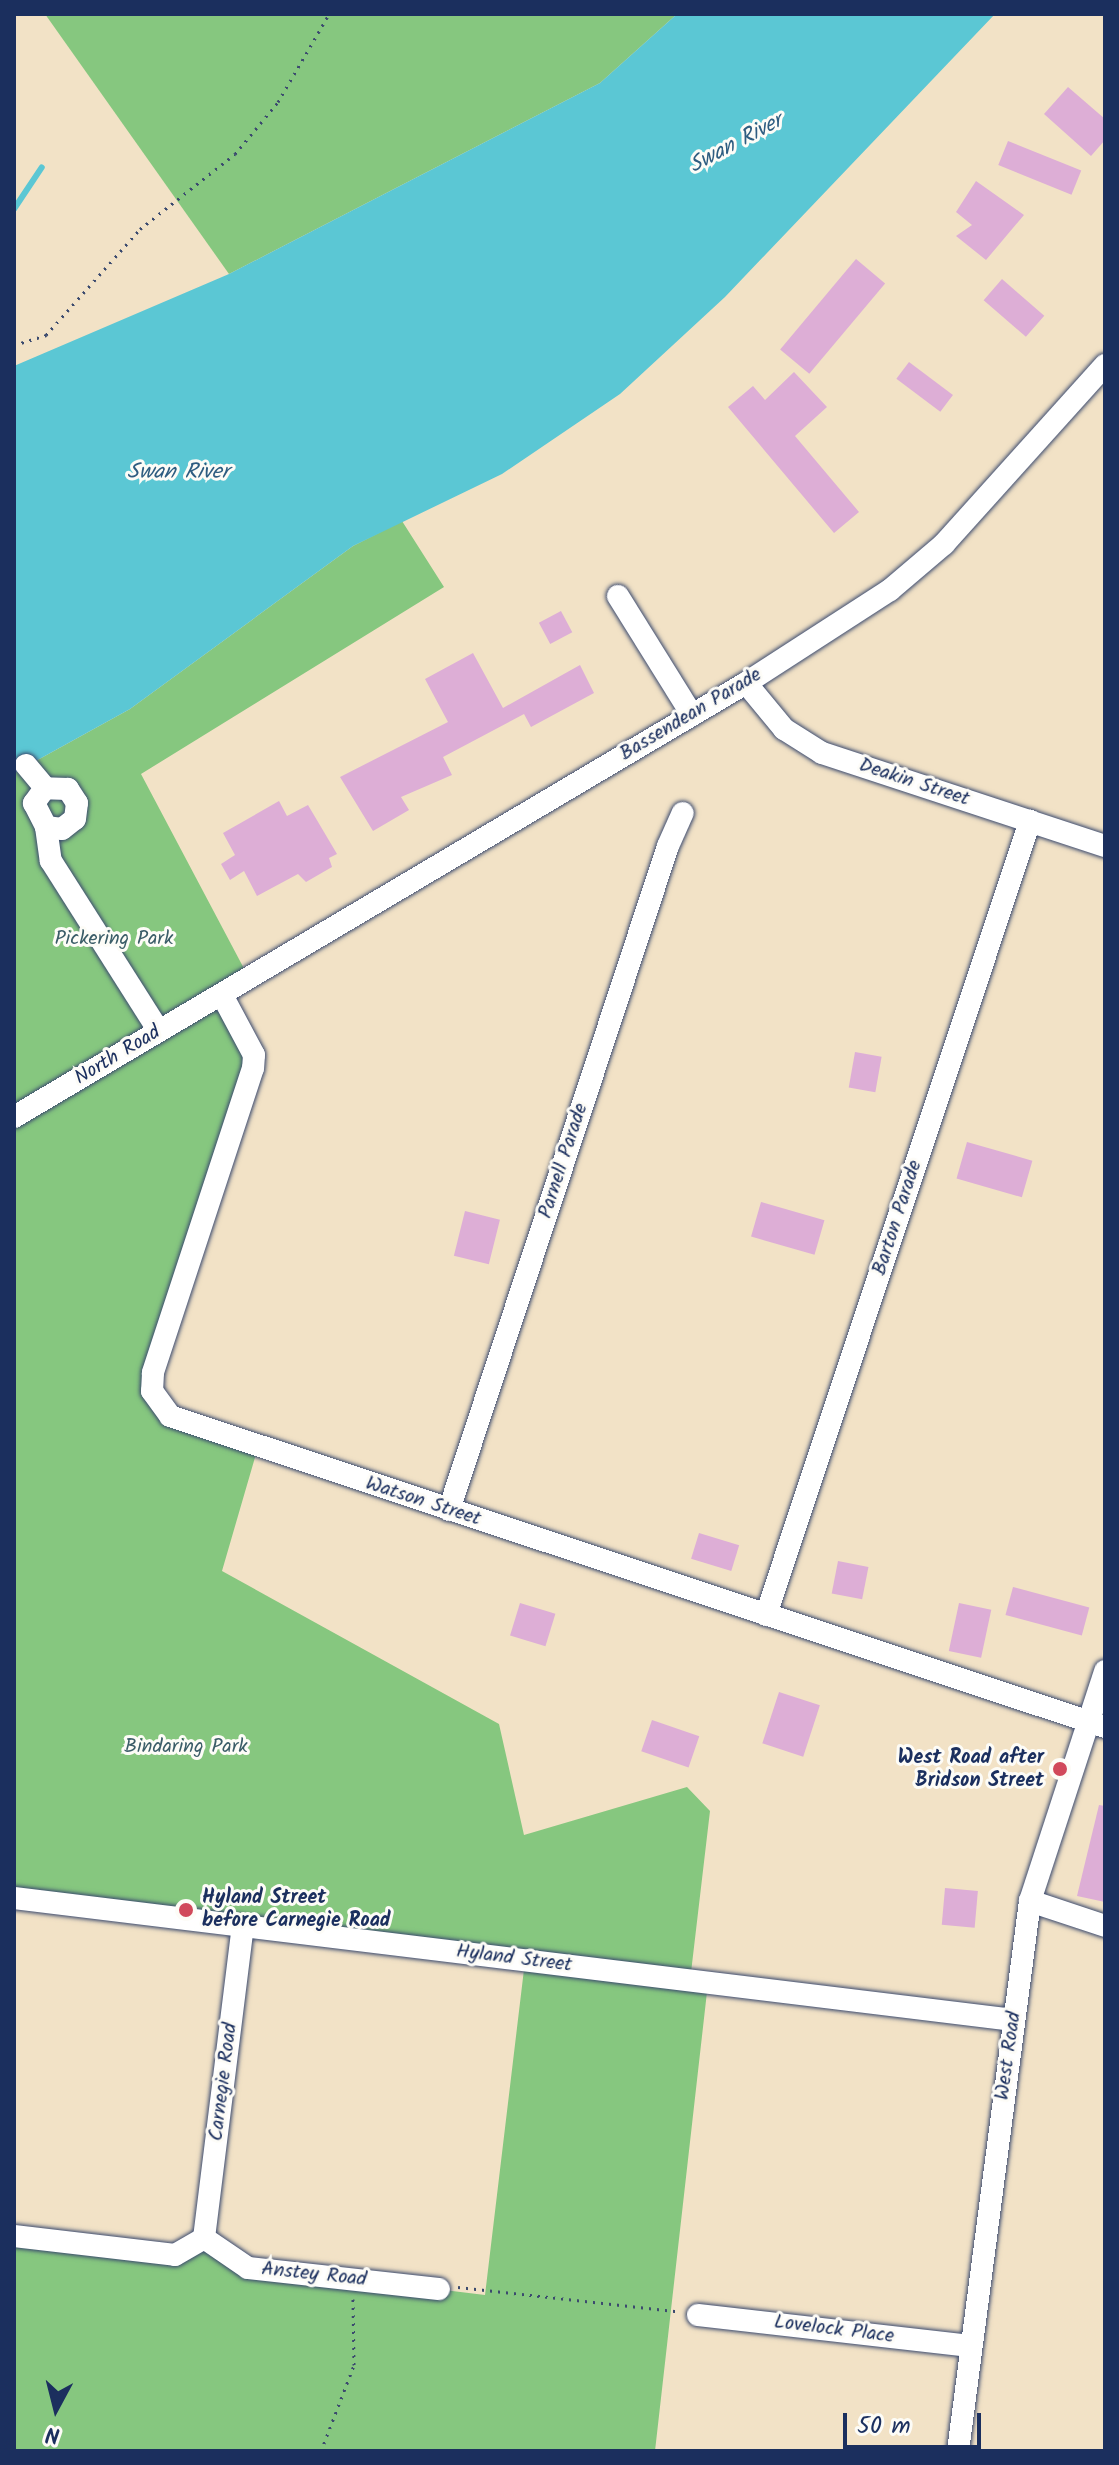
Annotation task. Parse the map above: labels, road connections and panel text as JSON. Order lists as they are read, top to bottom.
{
  "streets": {
    "street": [
      "Bassendean Parade",
      "Deakin Street",
      "North Road",
      "Parnell Parade",
      "Barton Parade",
      "Watson Street",
      "Hyland Street",
      "West Road",
      "Carnegie Road",
      "Anstey Road",
      "Lovelock Place"
    ]
  },
  "crossings": [
    ["Bassendean Parade", "Deakin Street"],
    ["Bassendean Parade", "North Road"],
    ["Bassendean Parade", "Watson Street"],
    ["Deakin Street", "Barton Parade"],
    ["North Road", "Watson Street"],
    ["Parnell Parade", "Watson Street"],
    ["Barton Parade", "Watson Street"],
    ["Watson Street", "West Road"],
    ["Hyland Street", "West Road"],
    ["Hyland Street", "Carnegie Road"],
    ["West Road", "Lovelock Place"],
    ["Carnegie Road", "Anstey Road"]
  ],
  "water": ["Swan River"],
  "parks": ["Pickering Park", "Bindaring Park"],
  "places": ["West Road after Bridson Street", "Hyland Street before Carnegie Road"],
  "scale_bar": "50 m",
  "north": "bottom"
}
